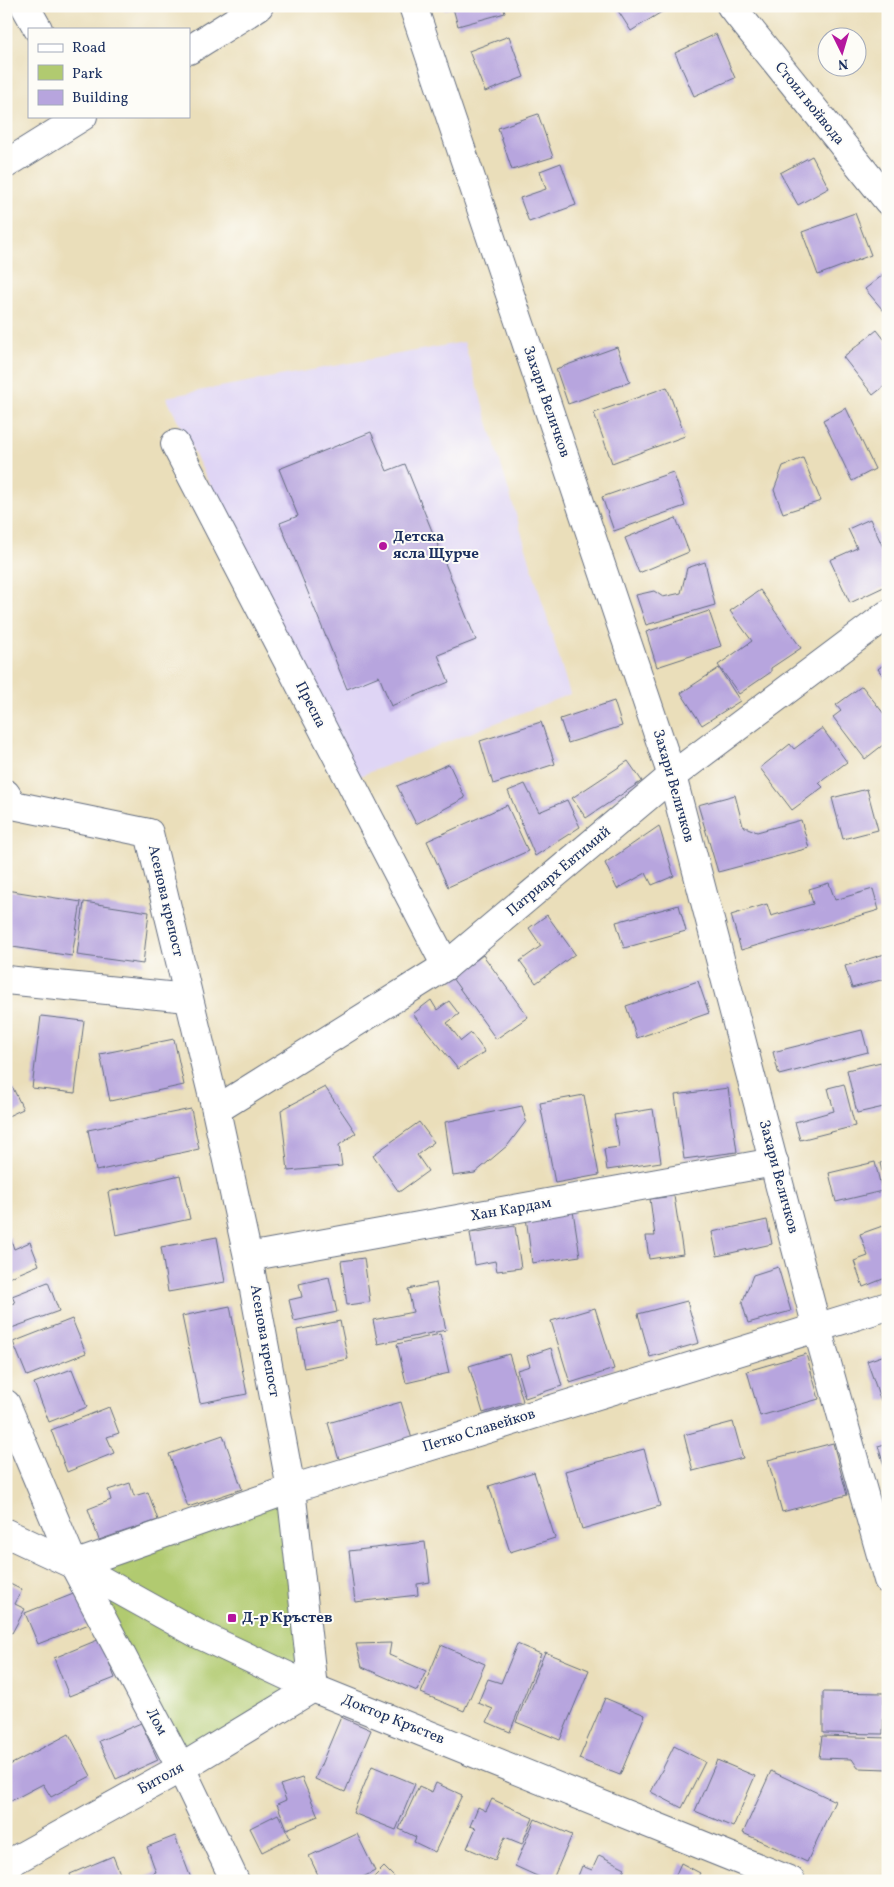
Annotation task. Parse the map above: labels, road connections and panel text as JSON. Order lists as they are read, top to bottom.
{
  "streets": {
    "street": [
      "Стоил войвода",
      "Захари Величков",
      "Преспа",
      "Патриарх Евтимий",
      "Асенова крепост",
      "Хан Кардам",
      "Петко Славейков",
      "Доктор Кръстев",
      "Лом",
      "Битоля"
    ]
  },
  "crossings": [
    ["Захари Величков", "Патриарх Евтимий"],
    ["Захари Величков", "Хан Кардам"],
    ["Захари Величков", "Петко Славейков"],
    ["Преспа", "Патриарх Евтимий"],
    ["Патриарх Евтимий", "Асенова крепост"],
    ["Асенова крепост", "Хан Кардам"],
    ["Асенова крепост", "Петко Славейков"],
    ["Асенова крепост", "Доктор Кръстев"],
    ["Асенова крепост", "Битоля"],
    ["Петко Славейков", "Доктор Кръстев"],
    ["Петко Славейков", "Лом"],
    ["Доктор Кръстев", "Лом"],
    ["Доктор Кръстев", "Битоля"],
    ["Лом", "Битоля"]
  ],
  "places": {
    "other": ["Детска ясла Щурче"],
    "transit": ["Д-р Кръстев"]
  },
  "legend": ["Road", "Park", "Building"],
  "north": "bottom"
}
